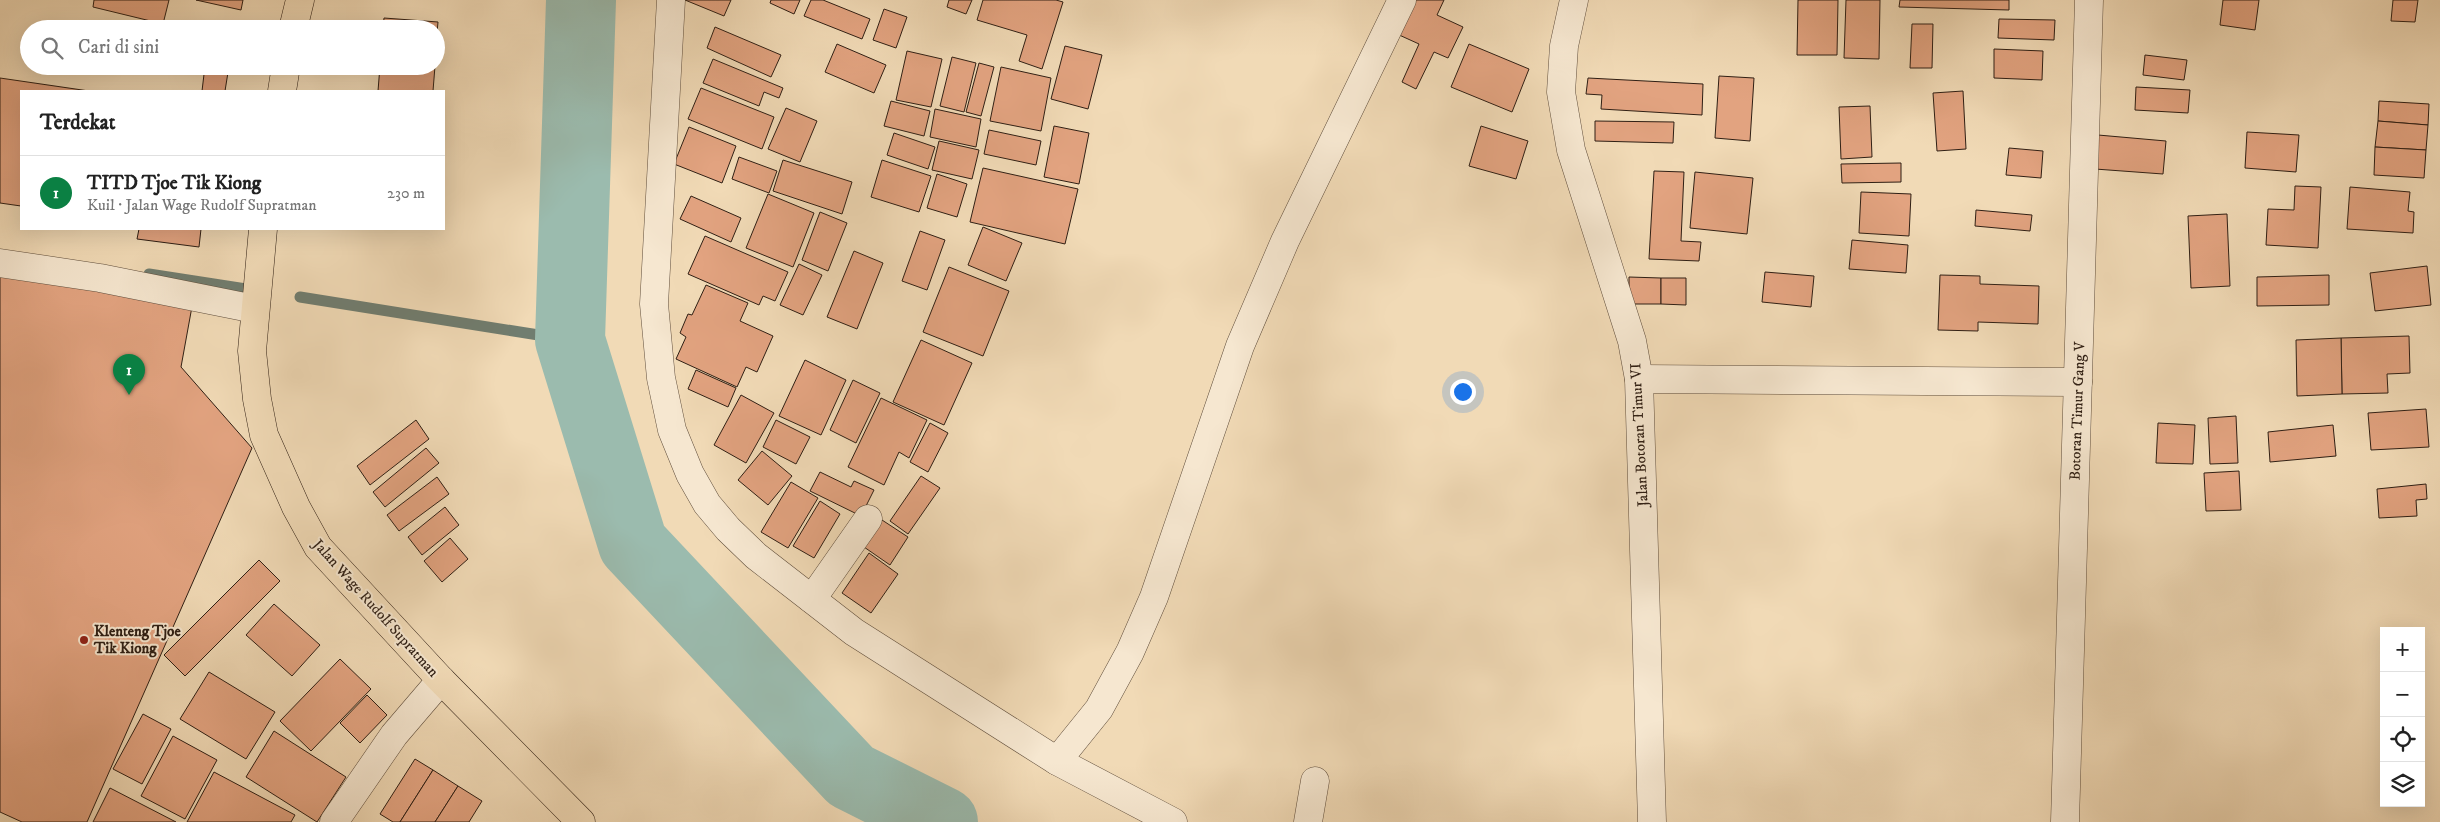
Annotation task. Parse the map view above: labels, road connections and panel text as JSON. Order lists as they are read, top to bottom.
{
  "streets": {
    "main road": ["Jalan Wage Rudolf Supratman"],
    "street": ["Botoran Timur Gang V", "Jalan Botoran Timur VI"]
  },
  "places": ["Klenteng Tjoe Tik Kiong"],
  "page": {
    "search": "Cari di sini",
    "heading": "Terdekat",
    "list": [
      {
        "mark": "1",
        "name": "TITD Tjoe Tik Kiong",
        "note": "Kuil · Jalan Wage Rudolf Supratman",
        "value": "230 m"
      }
    ],
    "pins": "1",
    "map_buttons": ["+", "−"]
  }
}
